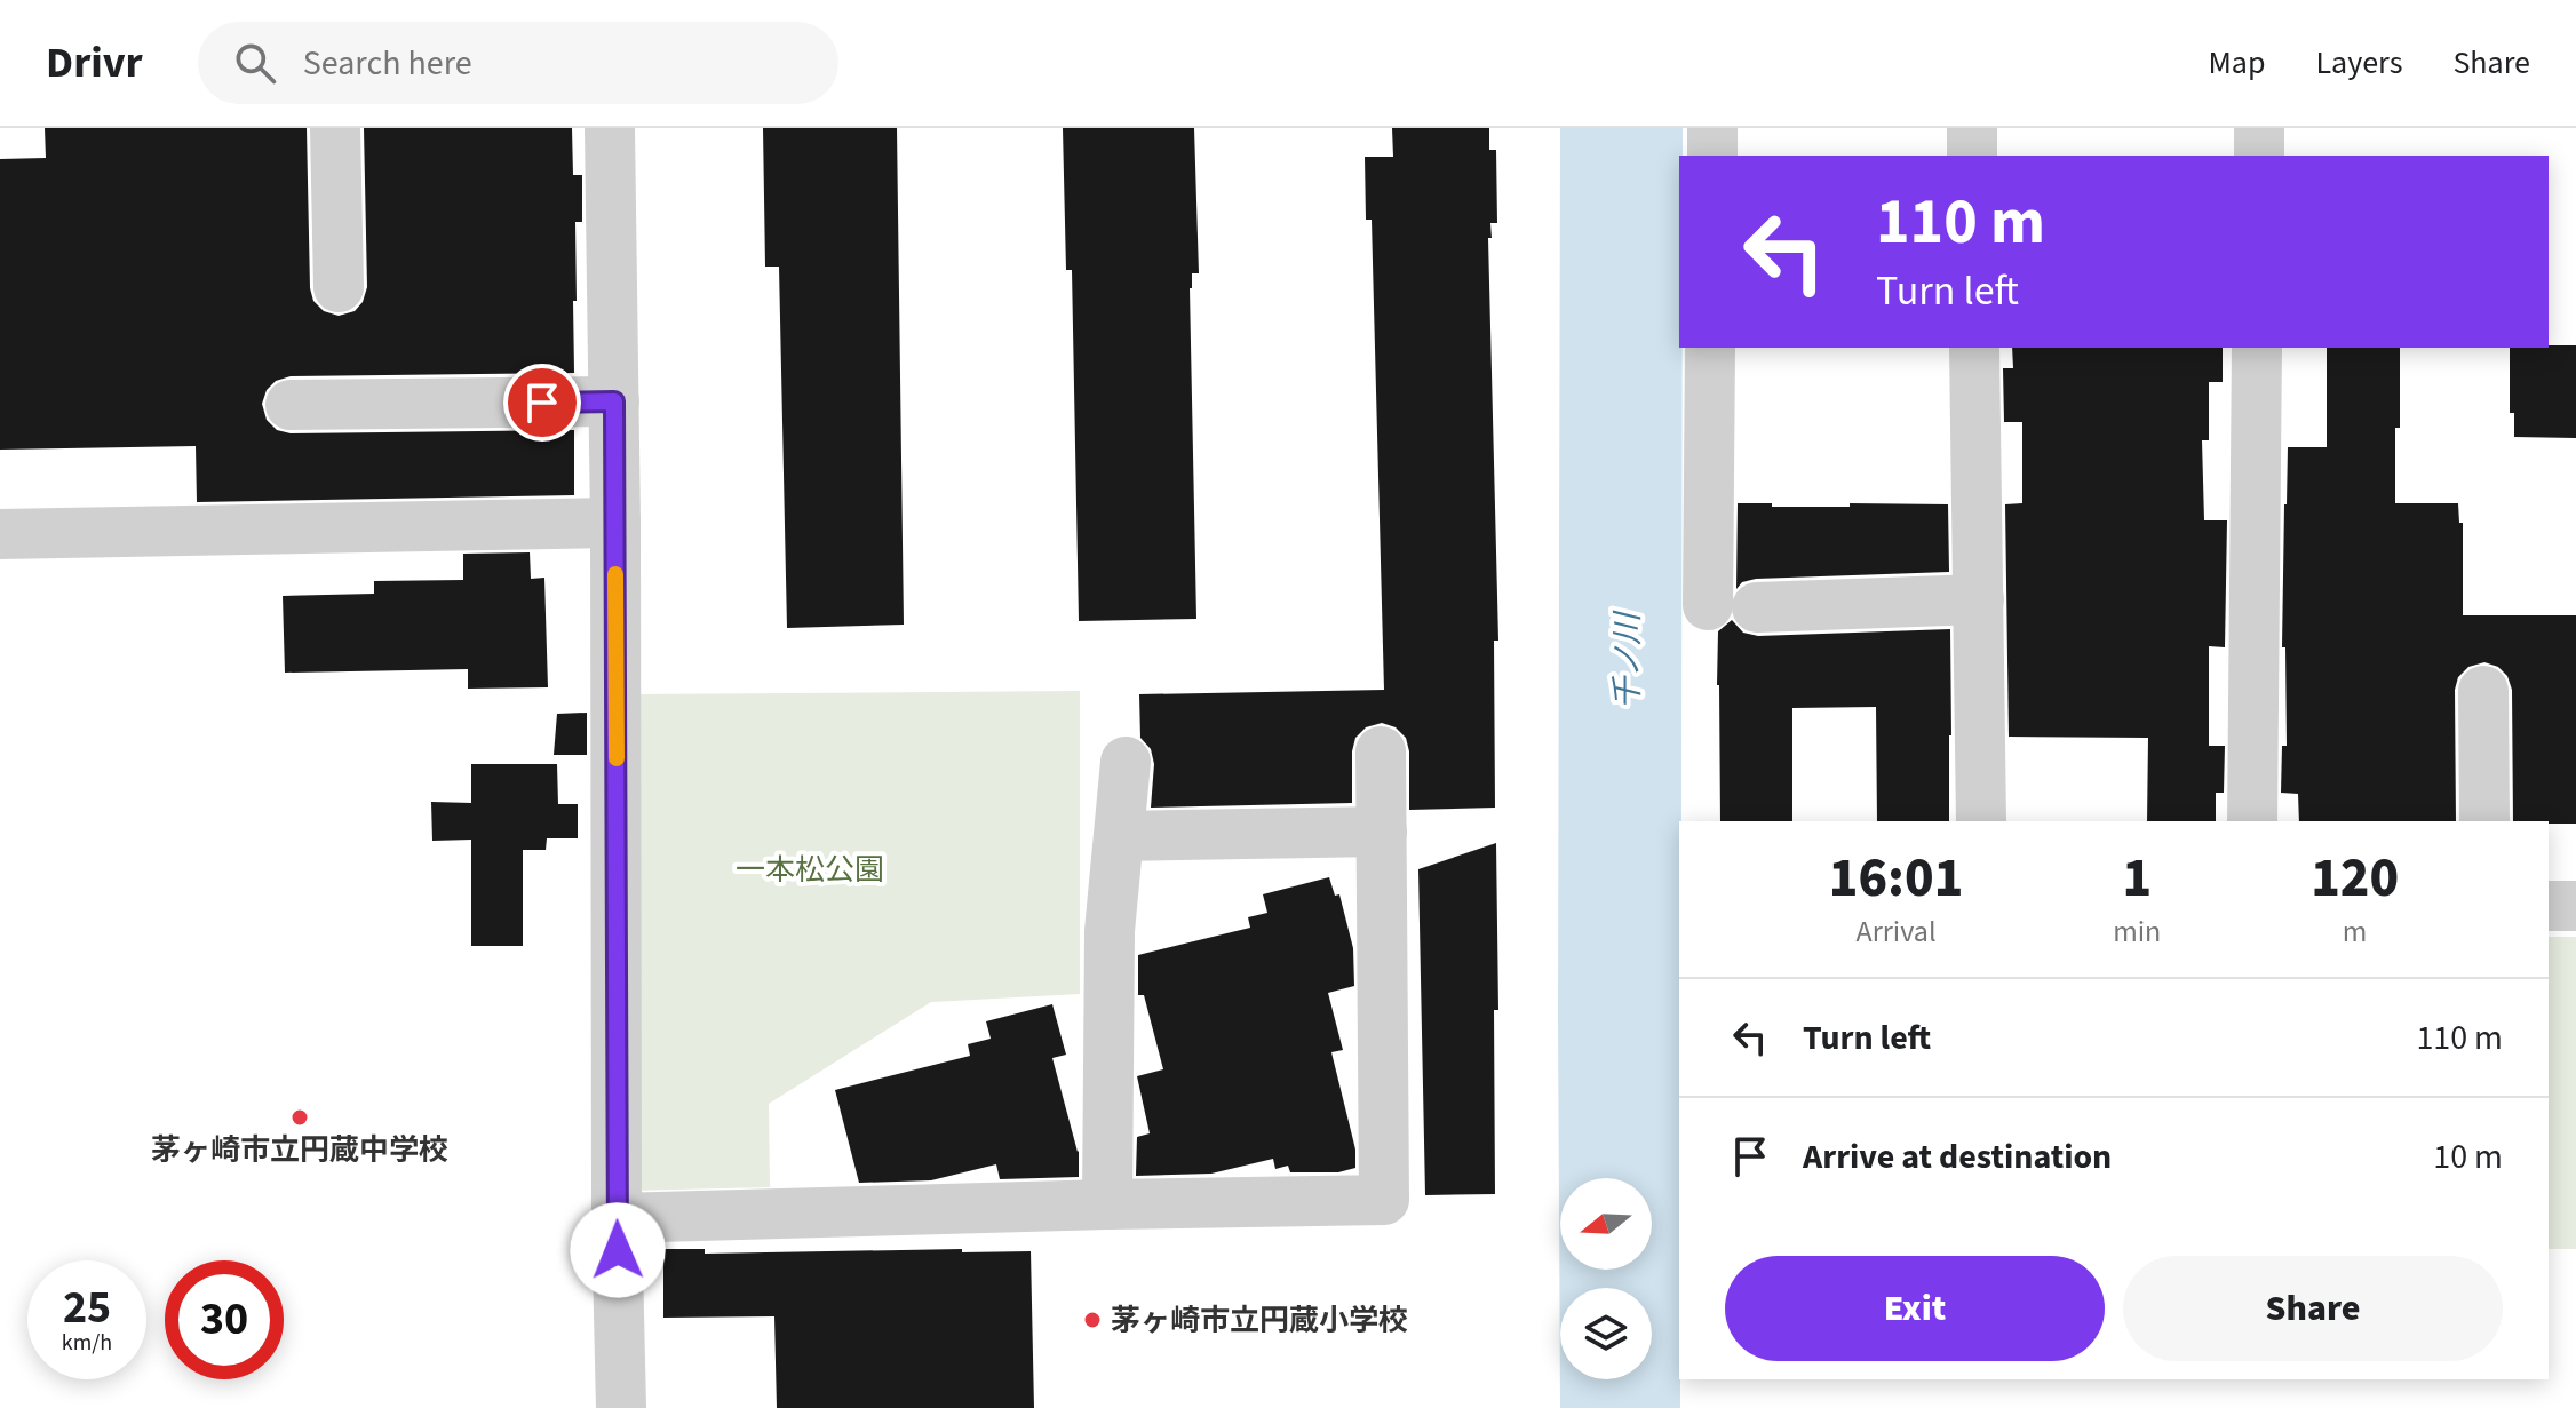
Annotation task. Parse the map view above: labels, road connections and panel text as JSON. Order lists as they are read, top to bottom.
{
  "water": ["千ノ川"],
  "parks": ["一本松公園"],
  "places": ["茅ヶ崎市立円蔵中学校", "茅ヶ崎市立円蔵小学校"],
  "north": "left",
  "page": {
    "header": "Drivr",
    "search": "Search here",
    "nav": ["Map", "Layers", "Share"],
    "turn": ["110 m", "Turn left"],
    "eta": [
      "16:01",
      "Arrival",
      "1",
      "min",
      "120",
      "m"
    ],
    "list": [
      {
        "name": "Turn left",
        "value": "110 m"
      },
      {
        "name": "Arrive at destination",
        "value": "10 m"
      }
    ],
    "buttons": ["Exit", "Share"],
    "speed": "25 km/h",
    "limit": "30"
  }
}
